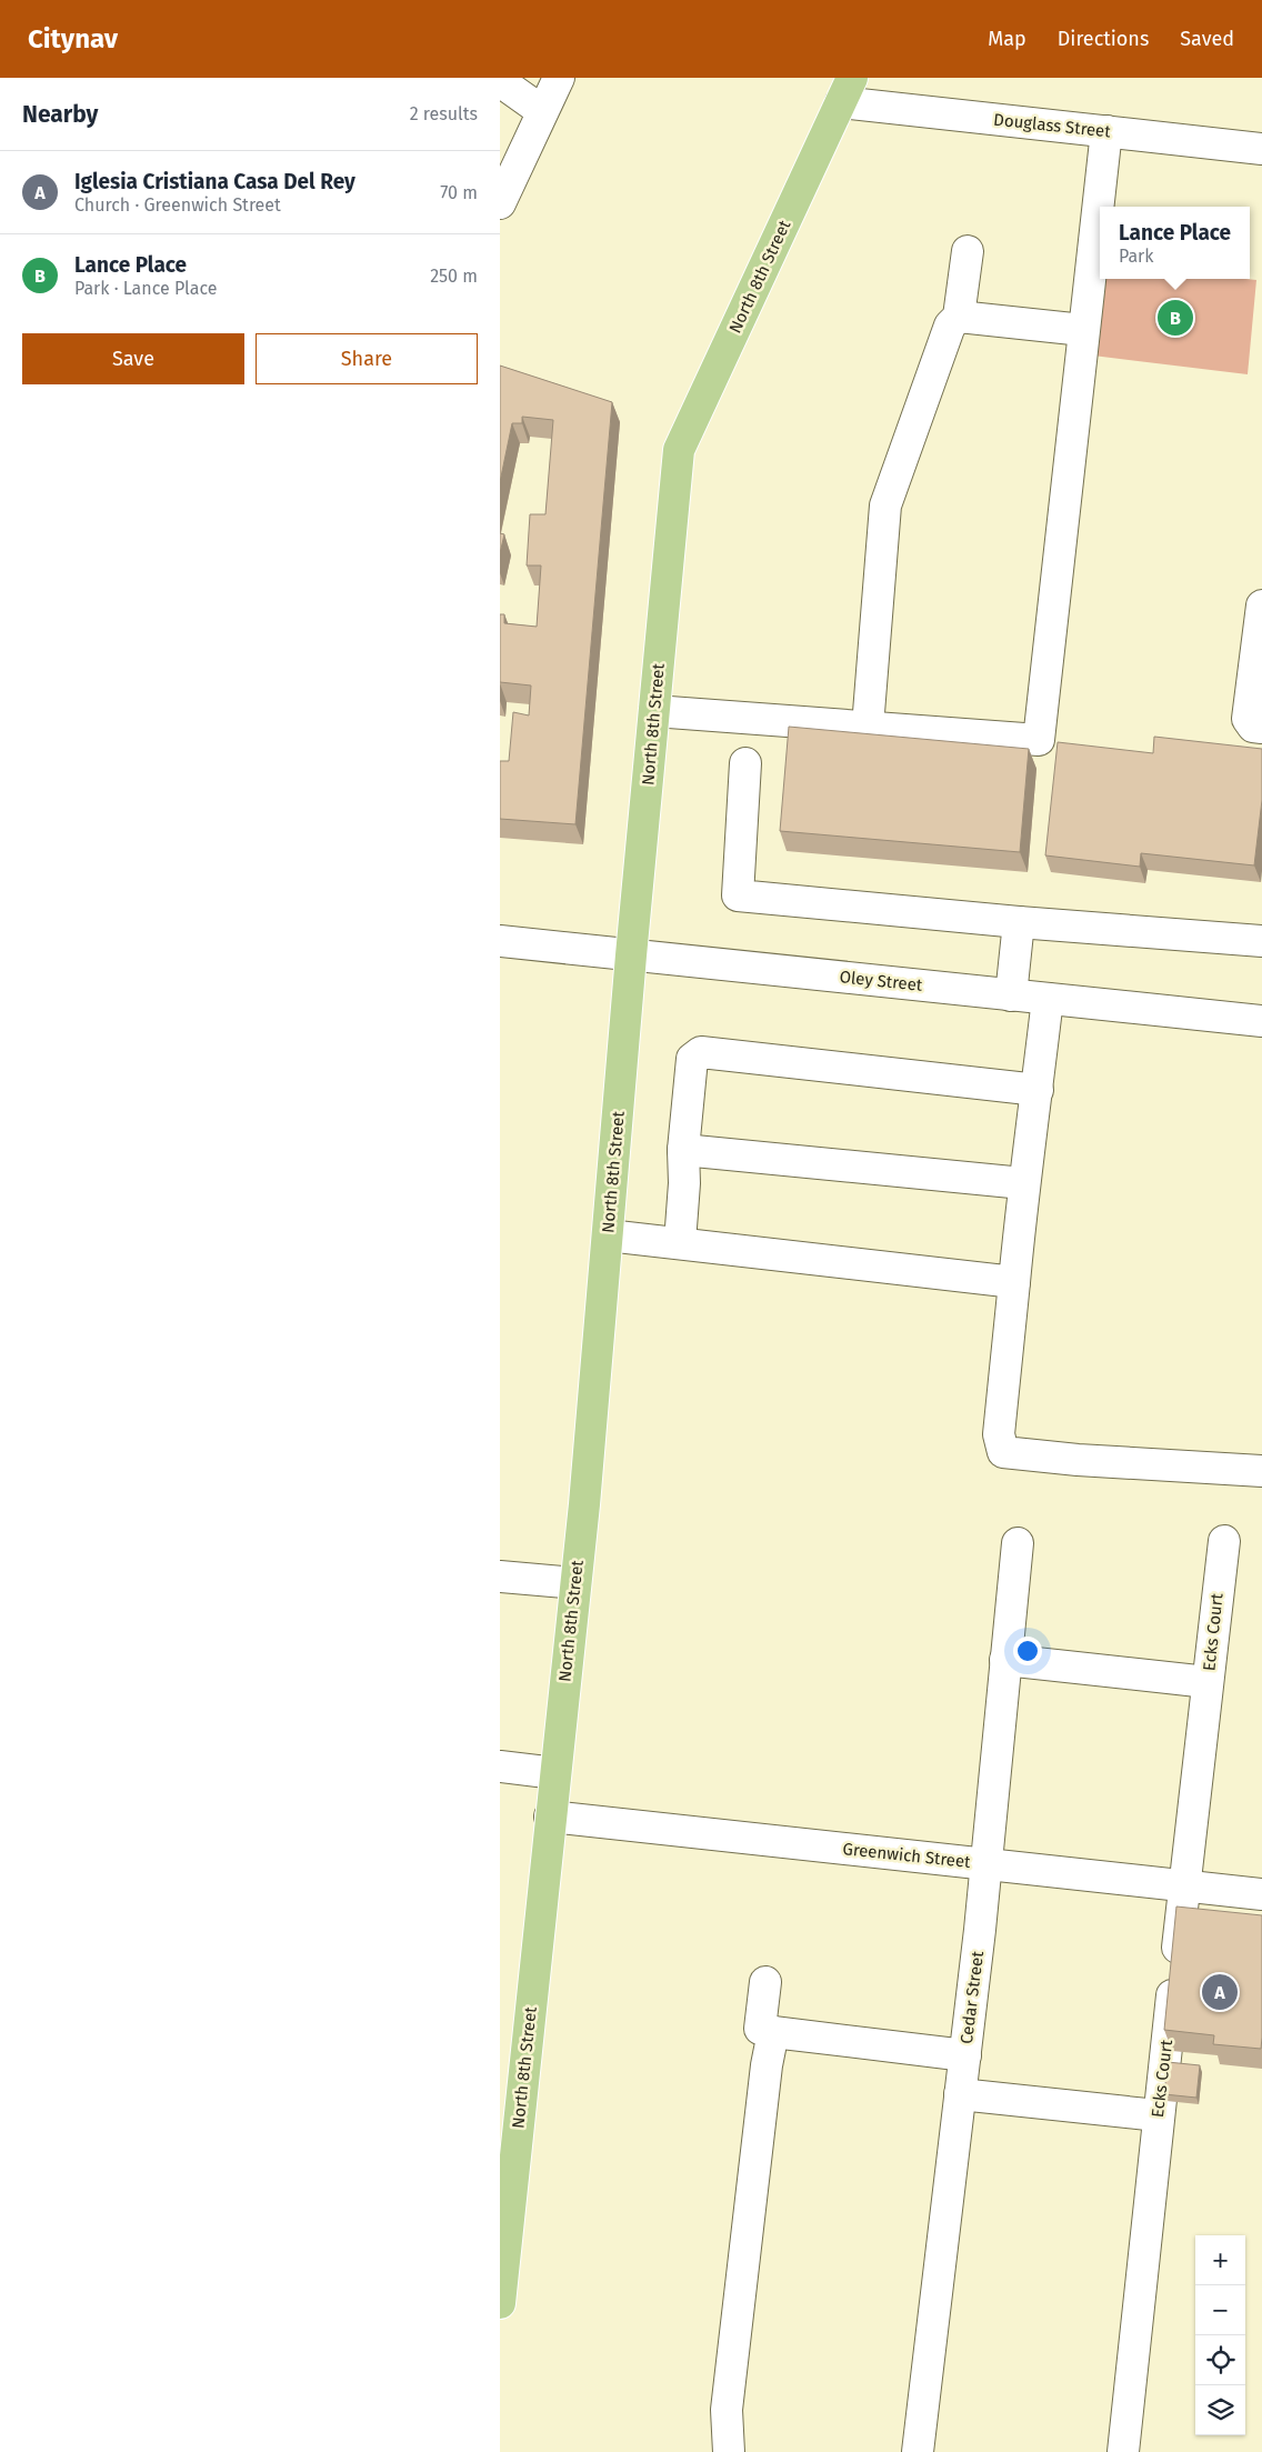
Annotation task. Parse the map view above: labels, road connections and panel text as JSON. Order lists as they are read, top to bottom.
{
  "streets": {
    "main road": ["North 8th Street"],
    "street": [
      "Douglass Street",
      "Oley Street",
      "Ecks Court",
      "Greenwich Street",
      "Cedar Street"
    ]
  },
  "crossings": [
    ["Douglass Street", "North 8th Street"],
    ["North 8th Street", "Oley Street"],
    ["North 8th Street", "Greenwich Street"],
    ["Ecks Court", "Greenwich Street"],
    ["Greenwich Street", "Cedar Street"]
  ],
  "page": {
    "header": "Citynav",
    "nav": ["Map", "Directions", "Saved"],
    "heading": ["Nearby", "2 results"],
    "list": [
      {
        "mark": "A",
        "name": "Iglesia Cristiana Casa Del Rey",
        "note": "Church · Greenwich Street",
        "value": "70 m"
      },
      {
        "mark": "B",
        "name": "Lance Place",
        "note": "Park · Lance Place",
        "value": "250 m"
      }
    ],
    "popup": ["Lance Place", "Park"],
    "pins": ["B", "A"],
    "buttons": ["Save", "Share"],
    "map_buttons": ["+", "−"]
  }
}
